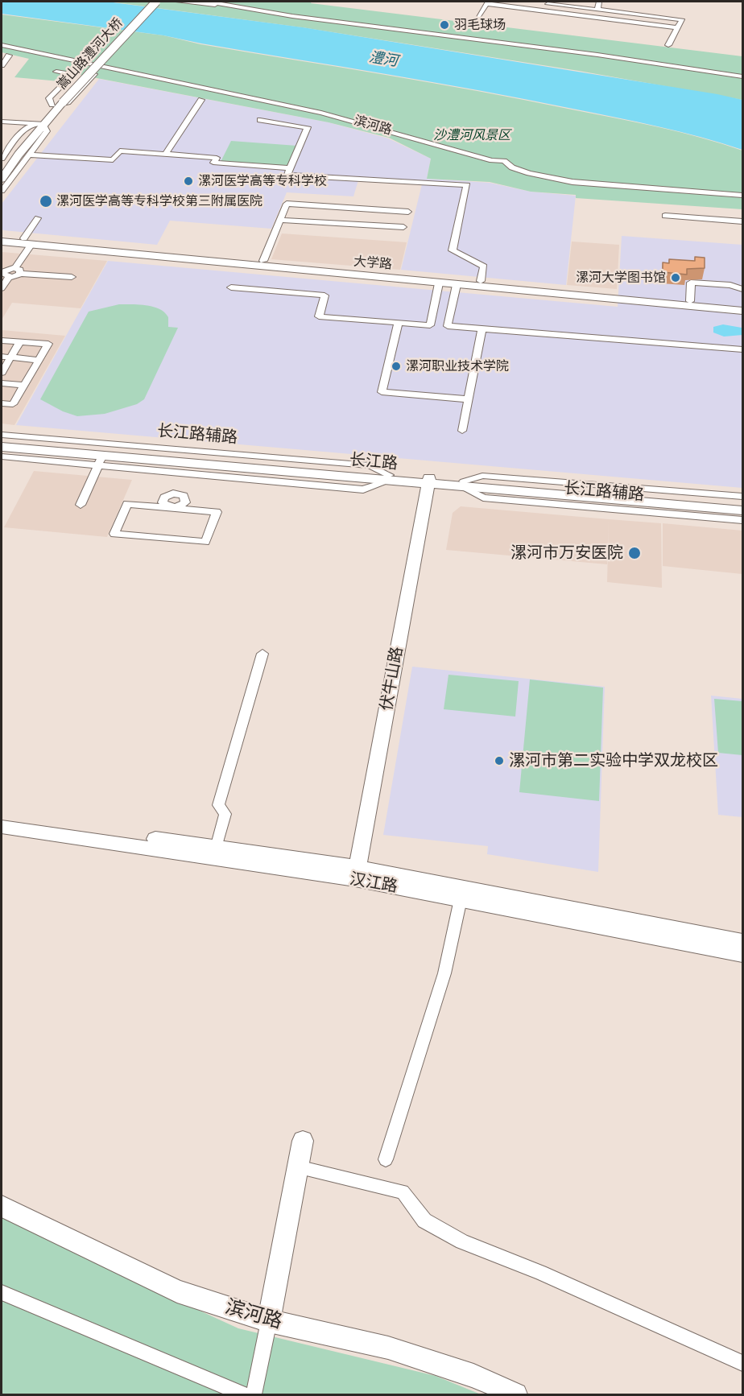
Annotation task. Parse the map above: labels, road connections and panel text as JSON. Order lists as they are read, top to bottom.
{
  "streets": {
    "main road": [
      "嵩山路澧河大桥",
      "滨河路",
      "大学路",
      "长江路",
      "伏牛山路",
      "汉江路"
    ],
    "street": ["长江路辅路"]
  },
  "crossings": [
    ["长江路辅路", "长江路"],
    ["长江路", "伏牛山路"],
    ["伏牛山路", "汉江路"]
  ],
  "water": ["澧河"],
  "parks": ["沙澧河风景区"],
  "places": [
    "羽毛球场",
    "漯河医学高等专科学校",
    "漯河医学高等专科学校第三附属医院",
    "漯河大学图书馆",
    "漯河职业技术学院",
    "漯河市万安医院",
    "漯河市第二实验中学双龙校区"
  ]
}
